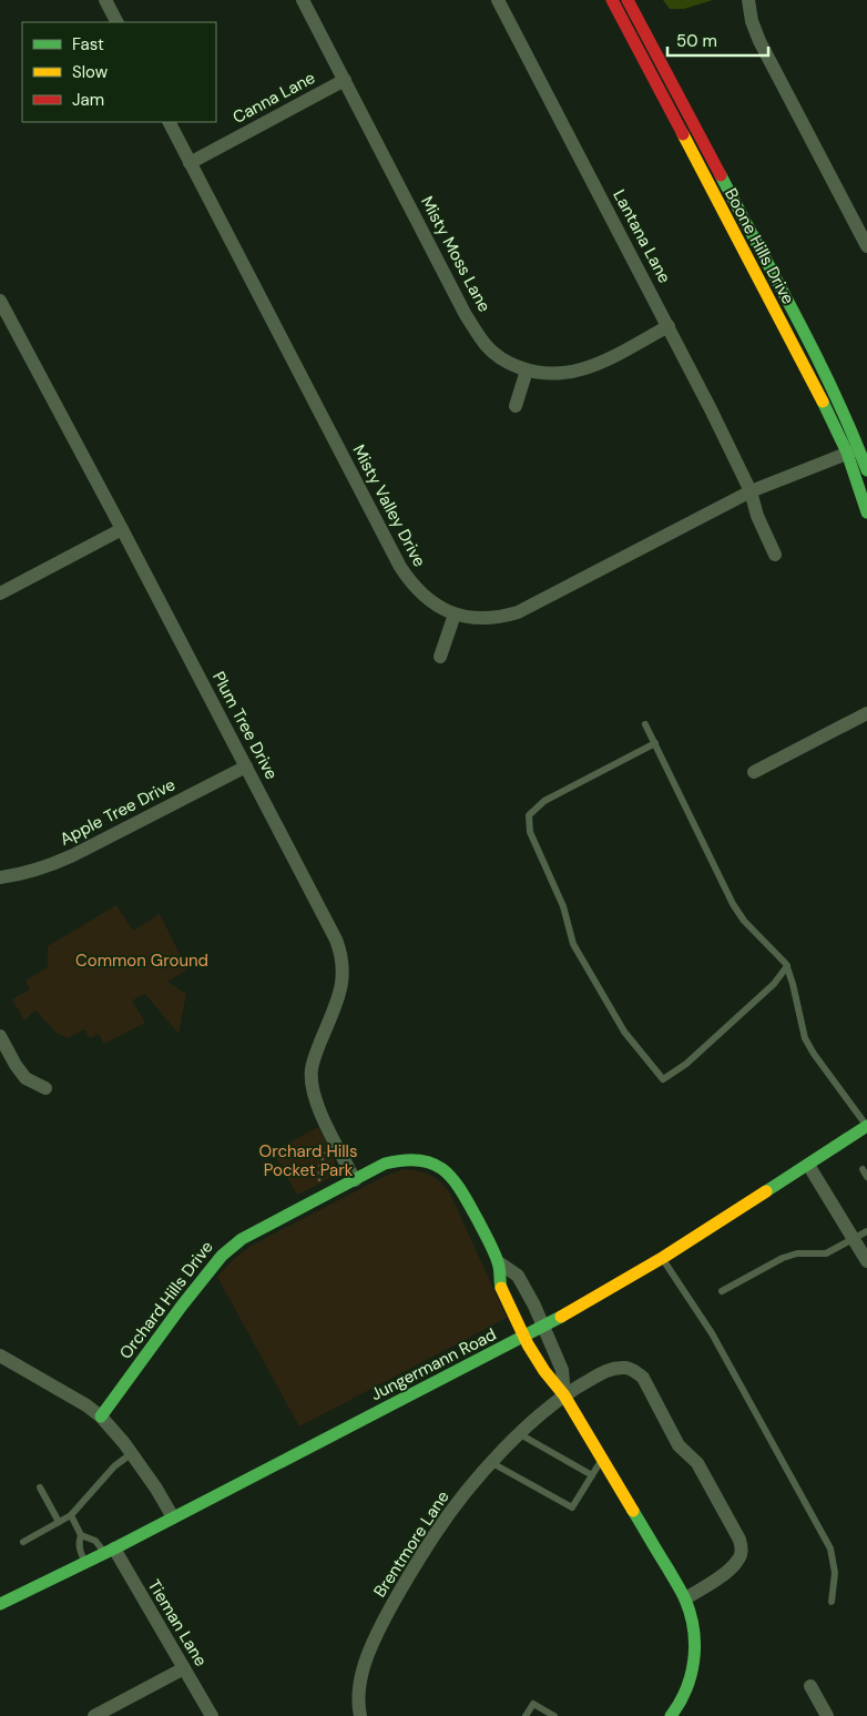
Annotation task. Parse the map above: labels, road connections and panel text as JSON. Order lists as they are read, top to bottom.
{
  "streets": {
    "street": [
      "Canna Lane",
      "Lantana Lane",
      "Boone Hills Drive",
      "Misty Moss Lane",
      "Misty Valley Drive",
      "Plum Tree Drive",
      "Apple Tree Drive",
      "Orchard Hills Drive",
      "Jungermann Road",
      "Brentmore Lane",
      "Tieman Lane"
    ]
  },
  "crossings": [
    ["Canna Lane", "Misty Moss Lane"],
    ["Canna Lane", "Misty Valley Drive"],
    ["Lantana Lane", "Misty Moss Lane"],
    ["Lantana Lane", "Misty Valley Drive"],
    ["Boone Hills Drive", "Misty Valley Drive"],
    ["Plum Tree Drive", "Apple Tree Drive"],
    ["Plum Tree Drive", "Orchard Hills Drive"],
    ["Orchard Hills Drive", "Jungermann Road"],
    ["Jungermann Road", "Tieman Lane"]
  ],
  "parks": ["Common Ground", "Orchard Hills Pocket Park"],
  "legend": ["Fast", "Slow", "Jam"],
  "scale_bar": "50 m"
}
